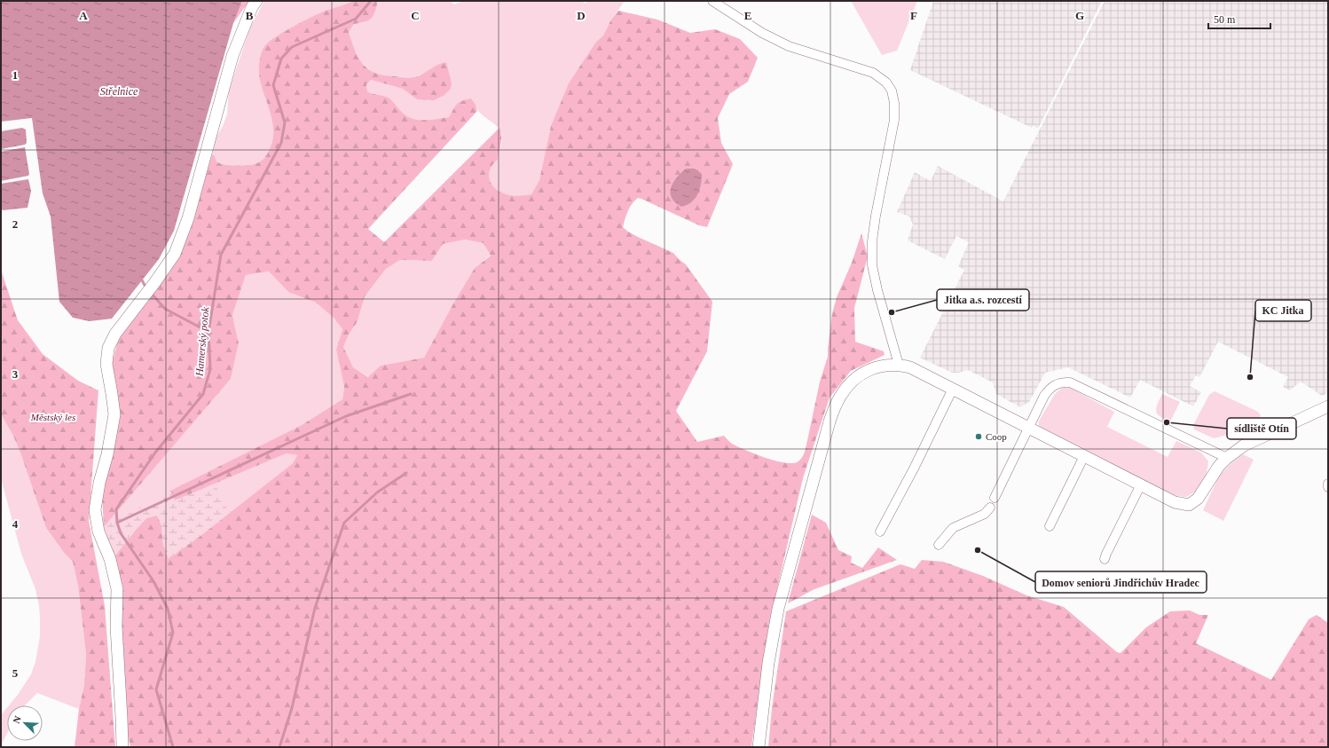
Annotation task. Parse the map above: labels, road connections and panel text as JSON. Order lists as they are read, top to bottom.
{
  "water": ["Střelnice", "Hamerský potok"],
  "parks": ["Městský les"],
  "places": [
    "Jitka a.s. rozcestí",
    "KC Jitka",
    "sídliště Otín",
    "Coop",
    "Domov seniorů Jindřichův Hradec"
  ],
  "scale_bar": "50 m",
  "north": "top left",
  "grid": {
    "columns": [
      "A",
      "B",
      "C",
      "D",
      "E",
      "F",
      "G"
    ],
    "rows": [
      "1",
      "2",
      "3",
      "4",
      "5"
    ]
  }
}
